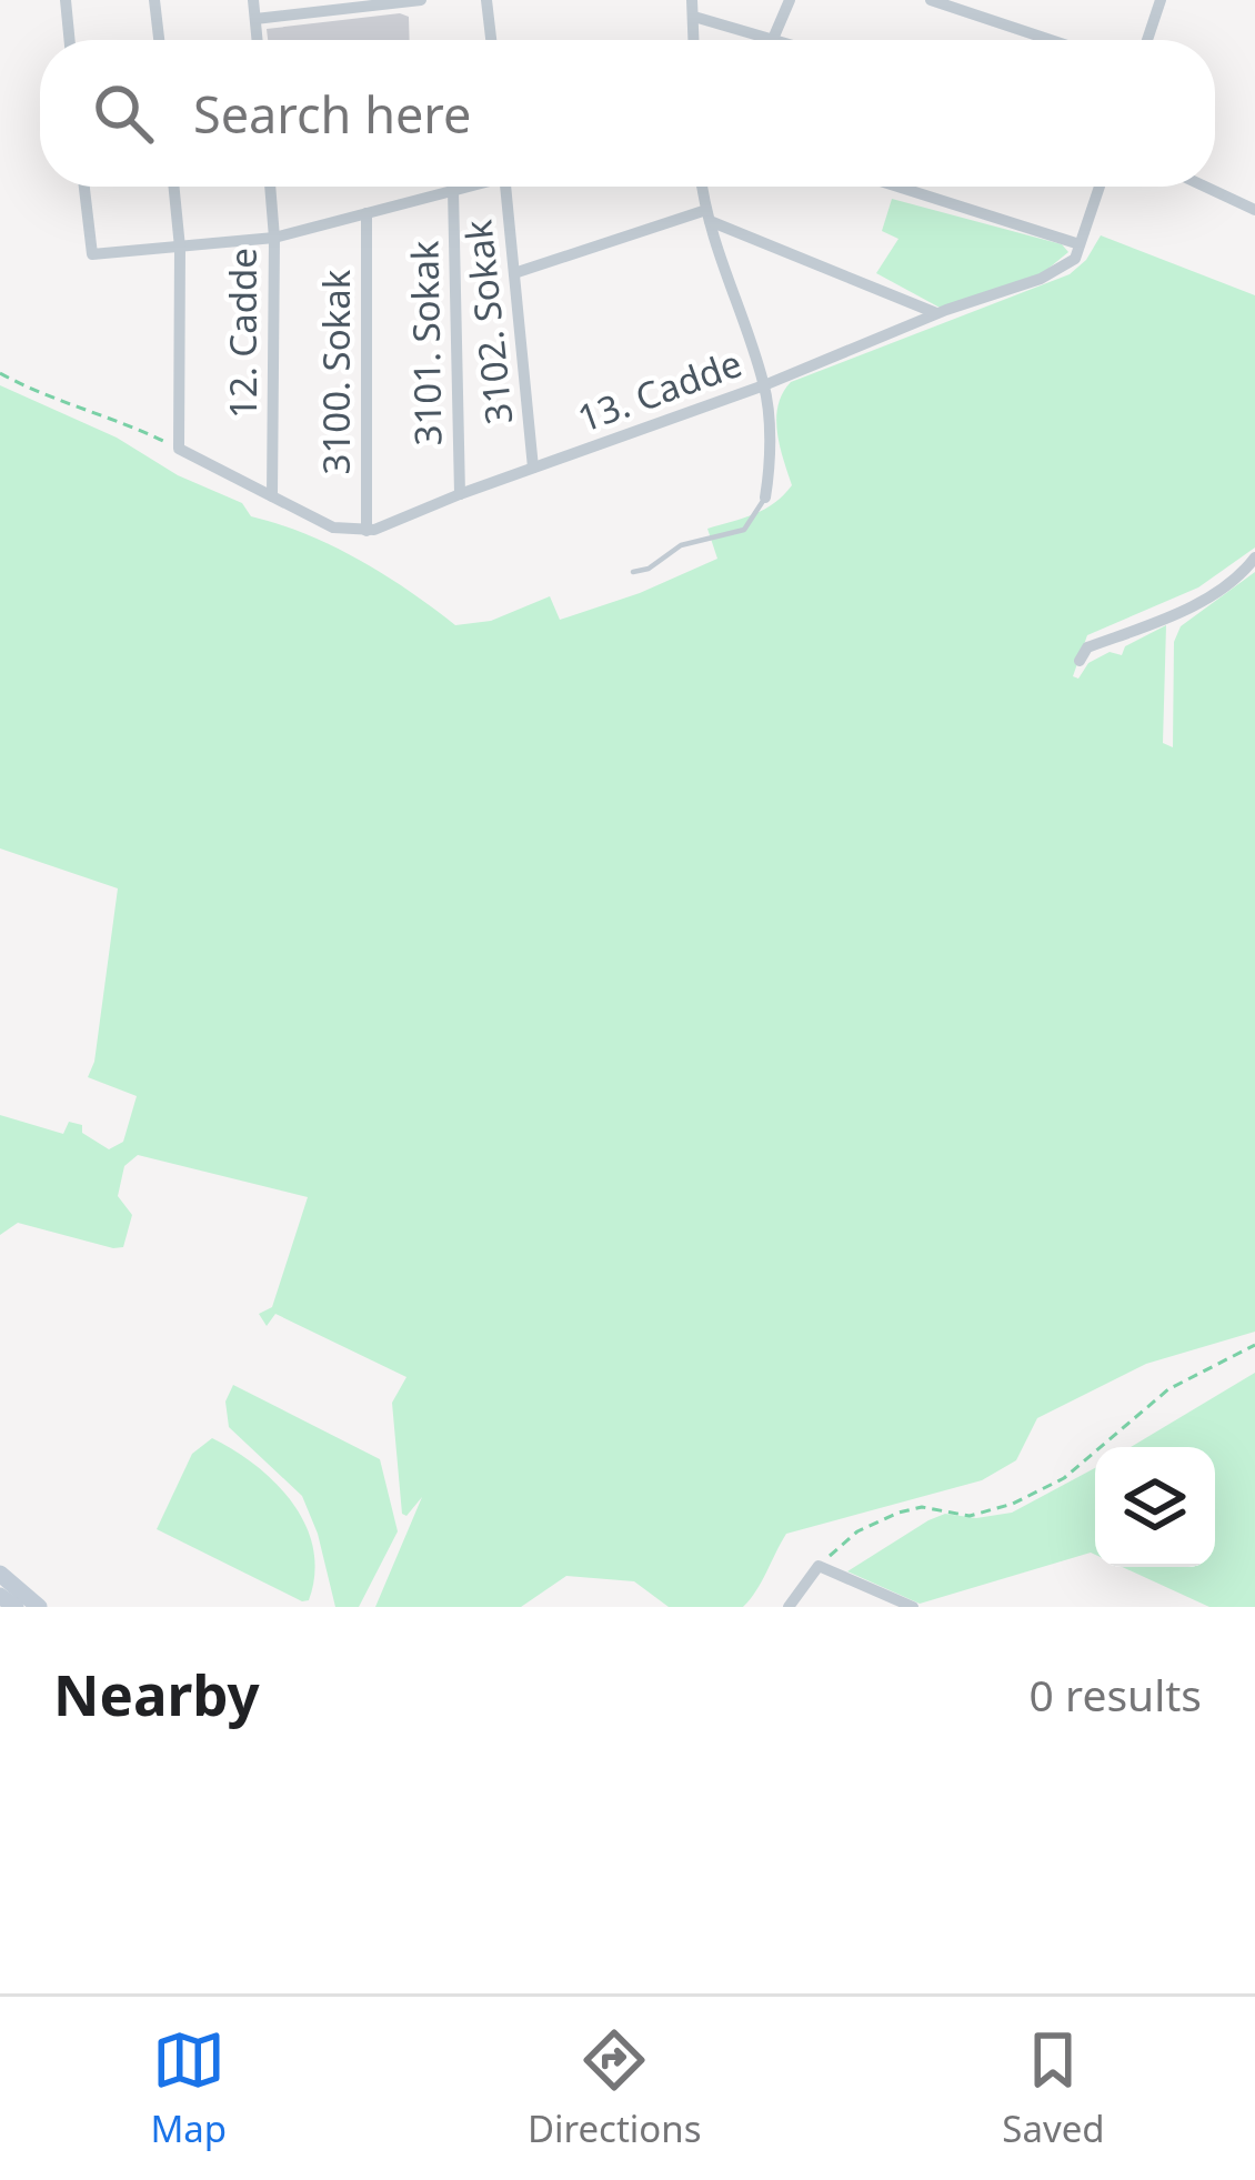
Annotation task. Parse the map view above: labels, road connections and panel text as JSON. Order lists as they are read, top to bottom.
{
  "streets": {
    "street": [
      "3102. Sokak",
      "12. Cadde",
      "3101. Sokak",
      "3100. Sokak",
      "13. Cadde"
    ]
  },
  "crossings": [
    ["3102. Sokak", "13. Cadde"],
    ["3101. Sokak", "13. Cadde"],
    ["3100. Sokak", "13. Cadde"]
  ],
  "page": {
    "search": "Search here",
    "heading": ["Nearby", "0 results"],
    "nav": ["Map", "Directions", "Saved"]
  }
}
